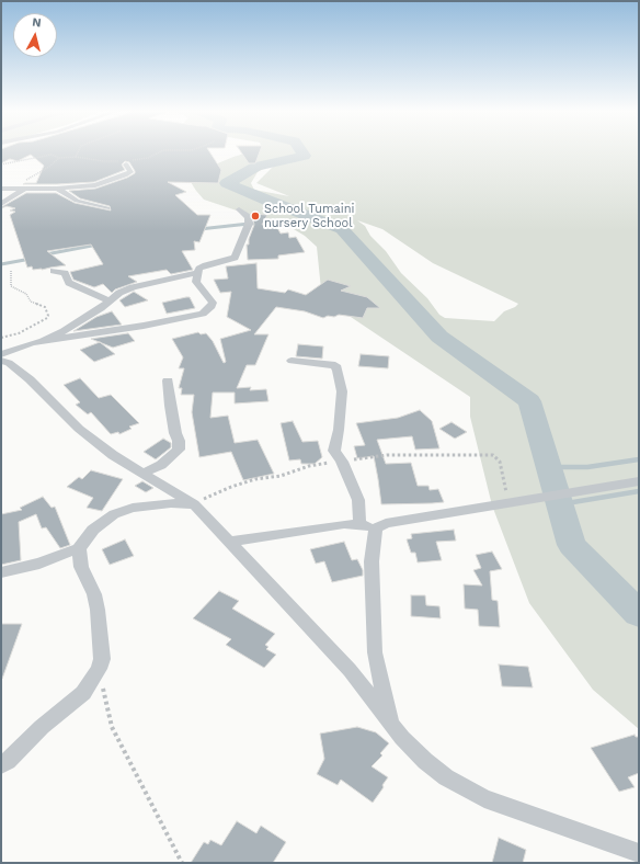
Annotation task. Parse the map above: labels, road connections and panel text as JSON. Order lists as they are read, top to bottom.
{
  "places": ["School Tumaini nursery School"],
  "north": "top"
}
